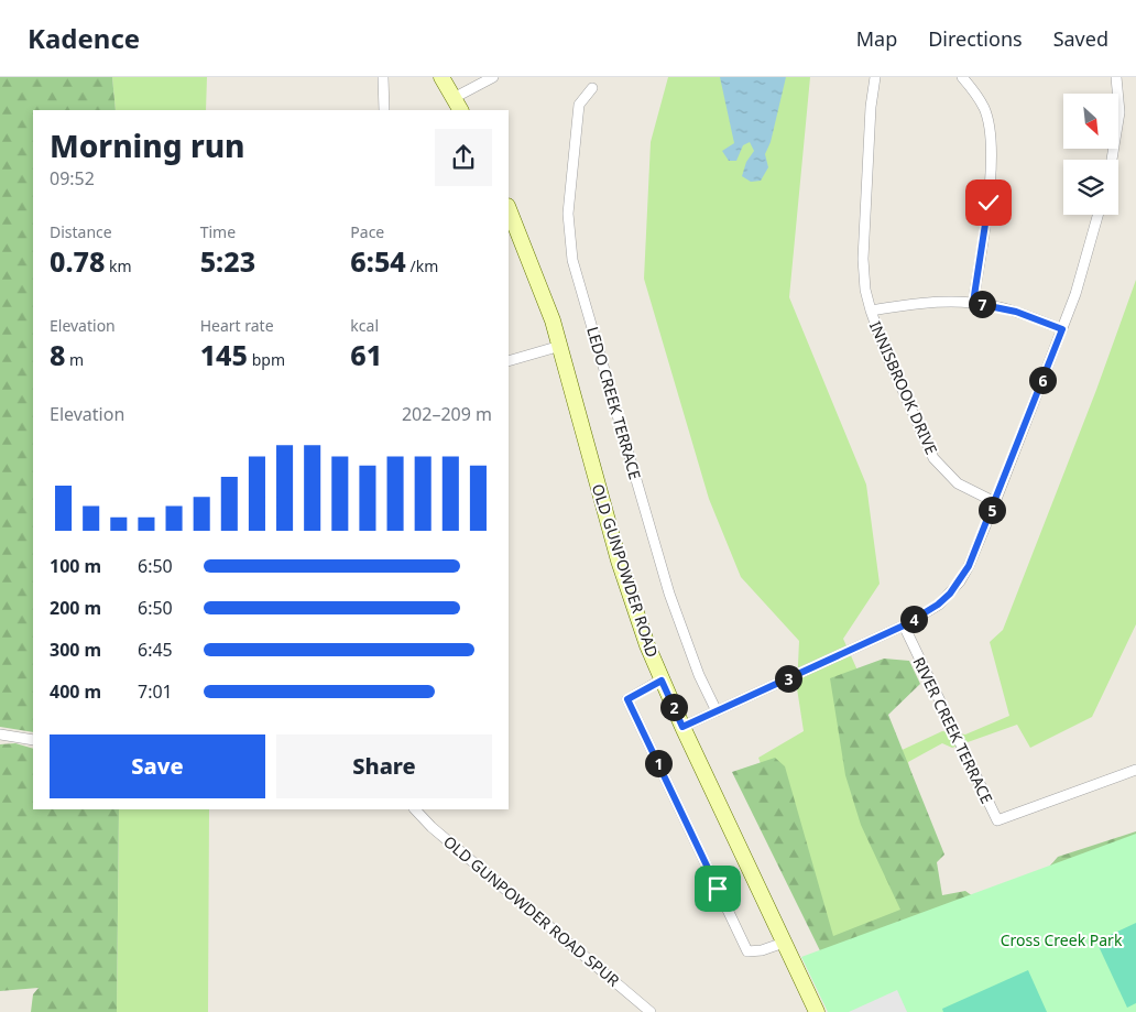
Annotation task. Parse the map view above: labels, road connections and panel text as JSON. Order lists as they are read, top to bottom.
{
  "streets": {
    "main road": ["OLD GUNPOWDER ROAD"],
    "street": [
      "INNISBROOK DRIVE",
      "LEDO CREEK TERRACE",
      "RIVER CREEK TERRACE",
      "OLD GUNPOWDER ROAD SPUR"
    ]
  },
  "parks": ["Cross Creek Park"],
  "north": "bottom right",
  "page": {
    "header": "Kadence",
    "nav": ["Map", "Directions", "Saved"],
    "heading": ["Morning run", "09:52"],
    "stats": [
      ["Distance", "0.78 km"],
      ["Time", "5:23"],
      ["Pace", "6:54 /km"],
      ["Elevation", "8 m"],
      ["Heart rate", "145 bpm"],
      ["kcal", "61"]
    ],
    "pins": [
      "7",
      "6",
      "5",
      "4",
      "3",
      "2",
      "1"
    ],
    "chart": ["Elevation", "202–209 m"],
    "list": [
      {
        "name": "100 m",
        "note": "6:50"
      },
      {
        "name": "200 m",
        "note": "6:50"
      },
      {
        "name": "300 m",
        "note": "6:45"
      },
      {
        "name": "400 m",
        "note": "7:01"
      }
    ],
    "buttons": ["Save", "Share"]
  }
}
